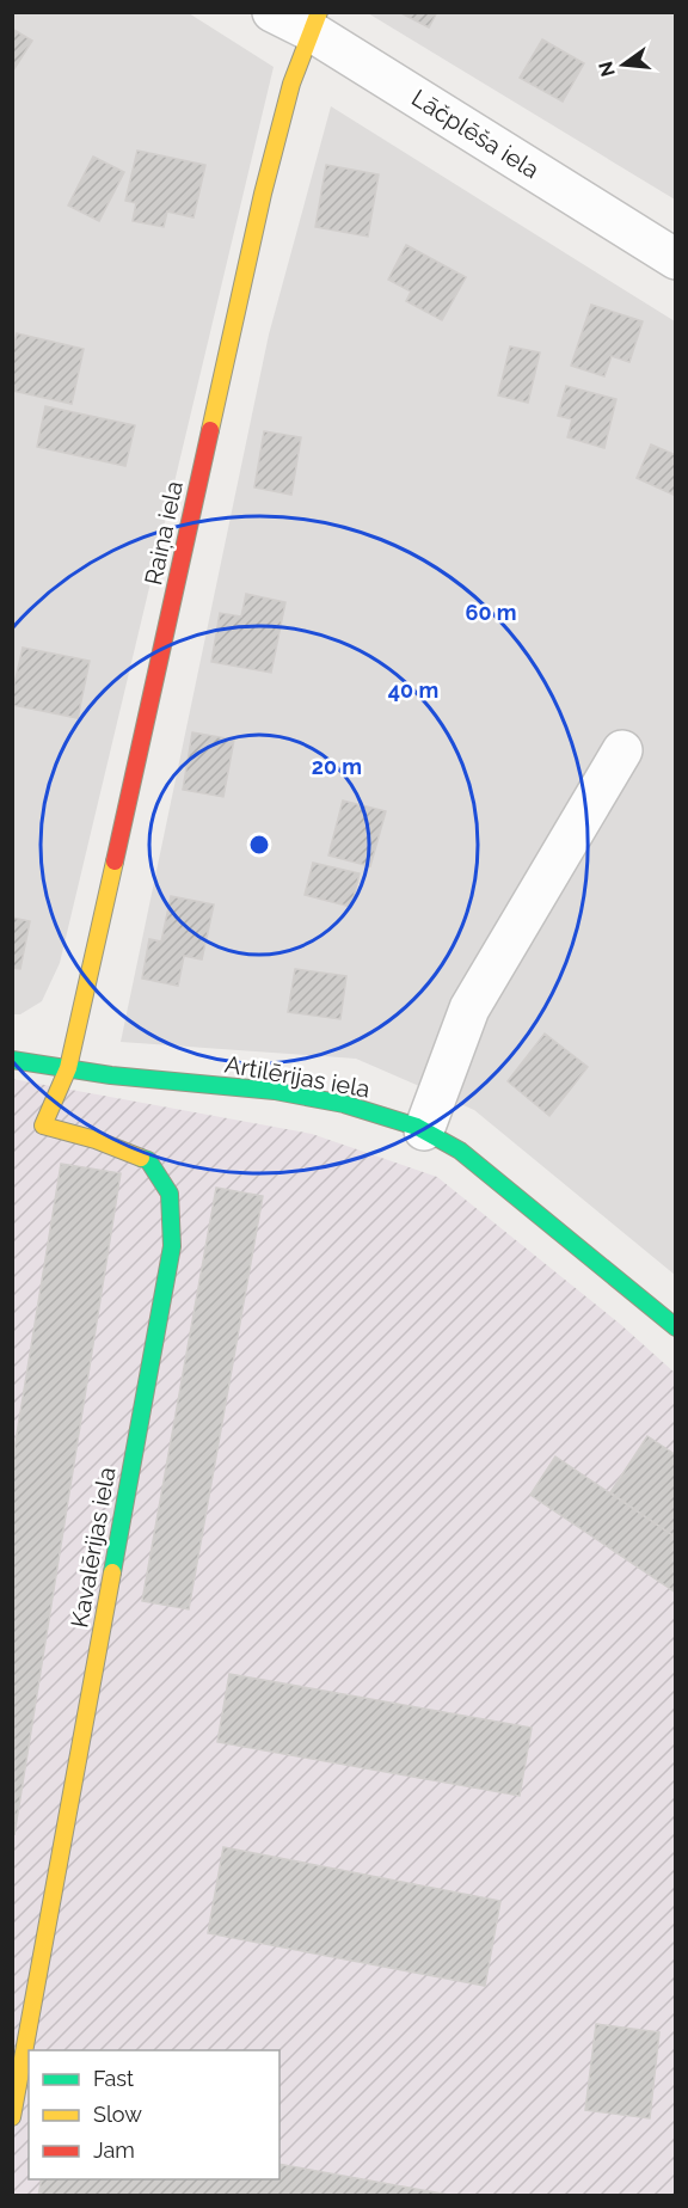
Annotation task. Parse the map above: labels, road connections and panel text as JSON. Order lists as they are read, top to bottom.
{
  "streets": {
    "street": [
      "Lāčplēša iela",
      "Raiņa iela",
      "Artilērijas iela",
      "Kavalērijas iela"
    ]
  },
  "crossings": [
    ["Lāčplēša iela", "Raiņa iela"],
    ["Raiņa iela", "Artilērijas iela"],
    ["Raiņa iela", "Kavalērijas iela"],
    ["Artilērijas iela", "Kavalērijas iela"]
  ],
  "legend": ["Fast", "Slow", "Jam"],
  "north": "left",
  "rings": ["60 m", "40 m", "20 m"]
}
